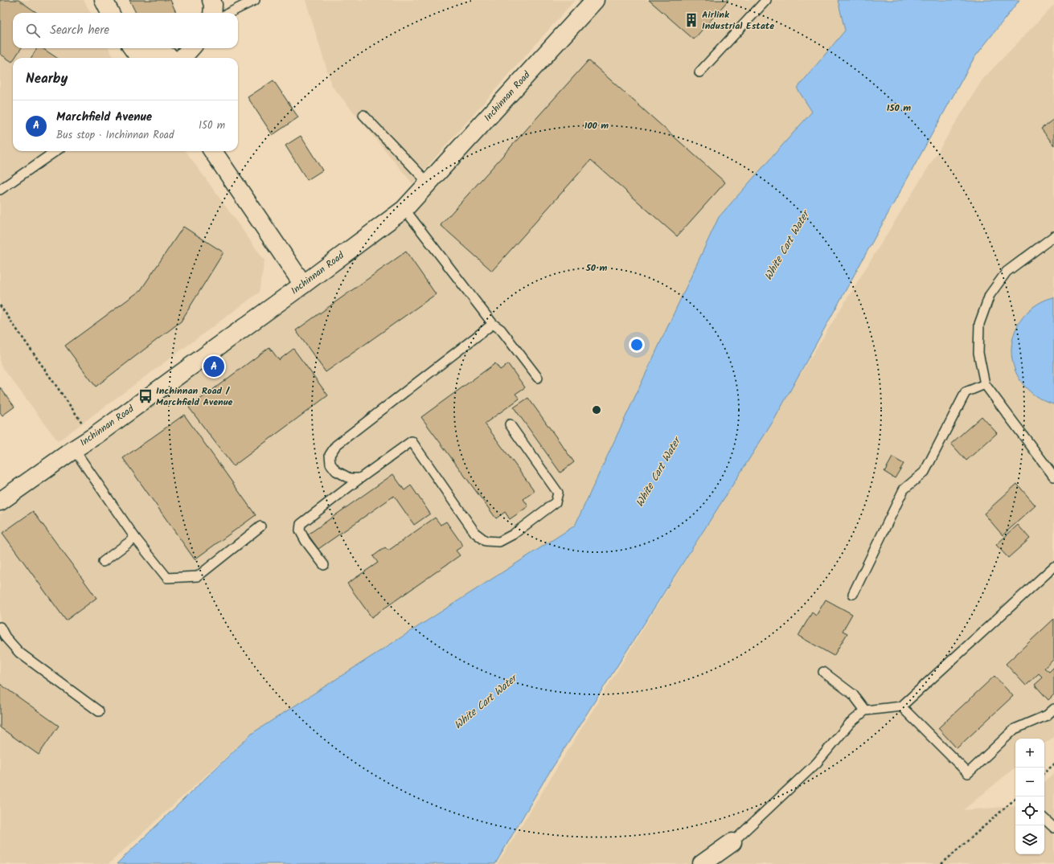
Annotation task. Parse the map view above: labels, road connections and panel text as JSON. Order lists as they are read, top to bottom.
{
  "streets": {
    "street": ["Inchinnan Road"]
  },
  "water": ["White Cart Water"],
  "places": {
    "building": ["Airlink Industrial Estate"],
    "bus stop": ["Inchinnan Road / Marchfield Avenue"]
  },
  "page": {
    "search": "Search here",
    "heading": "Nearby",
    "list": [
      {
        "mark": "A",
        "name": "Marchfield Avenue",
        "note": "Bus stop · Inchinnan Road",
        "value": "150 m"
      }
    ],
    "pins": "A",
    "map_buttons": ["+", "−"]
  },
  "rings": ["150 m", "100 m", "50 m"]
}
